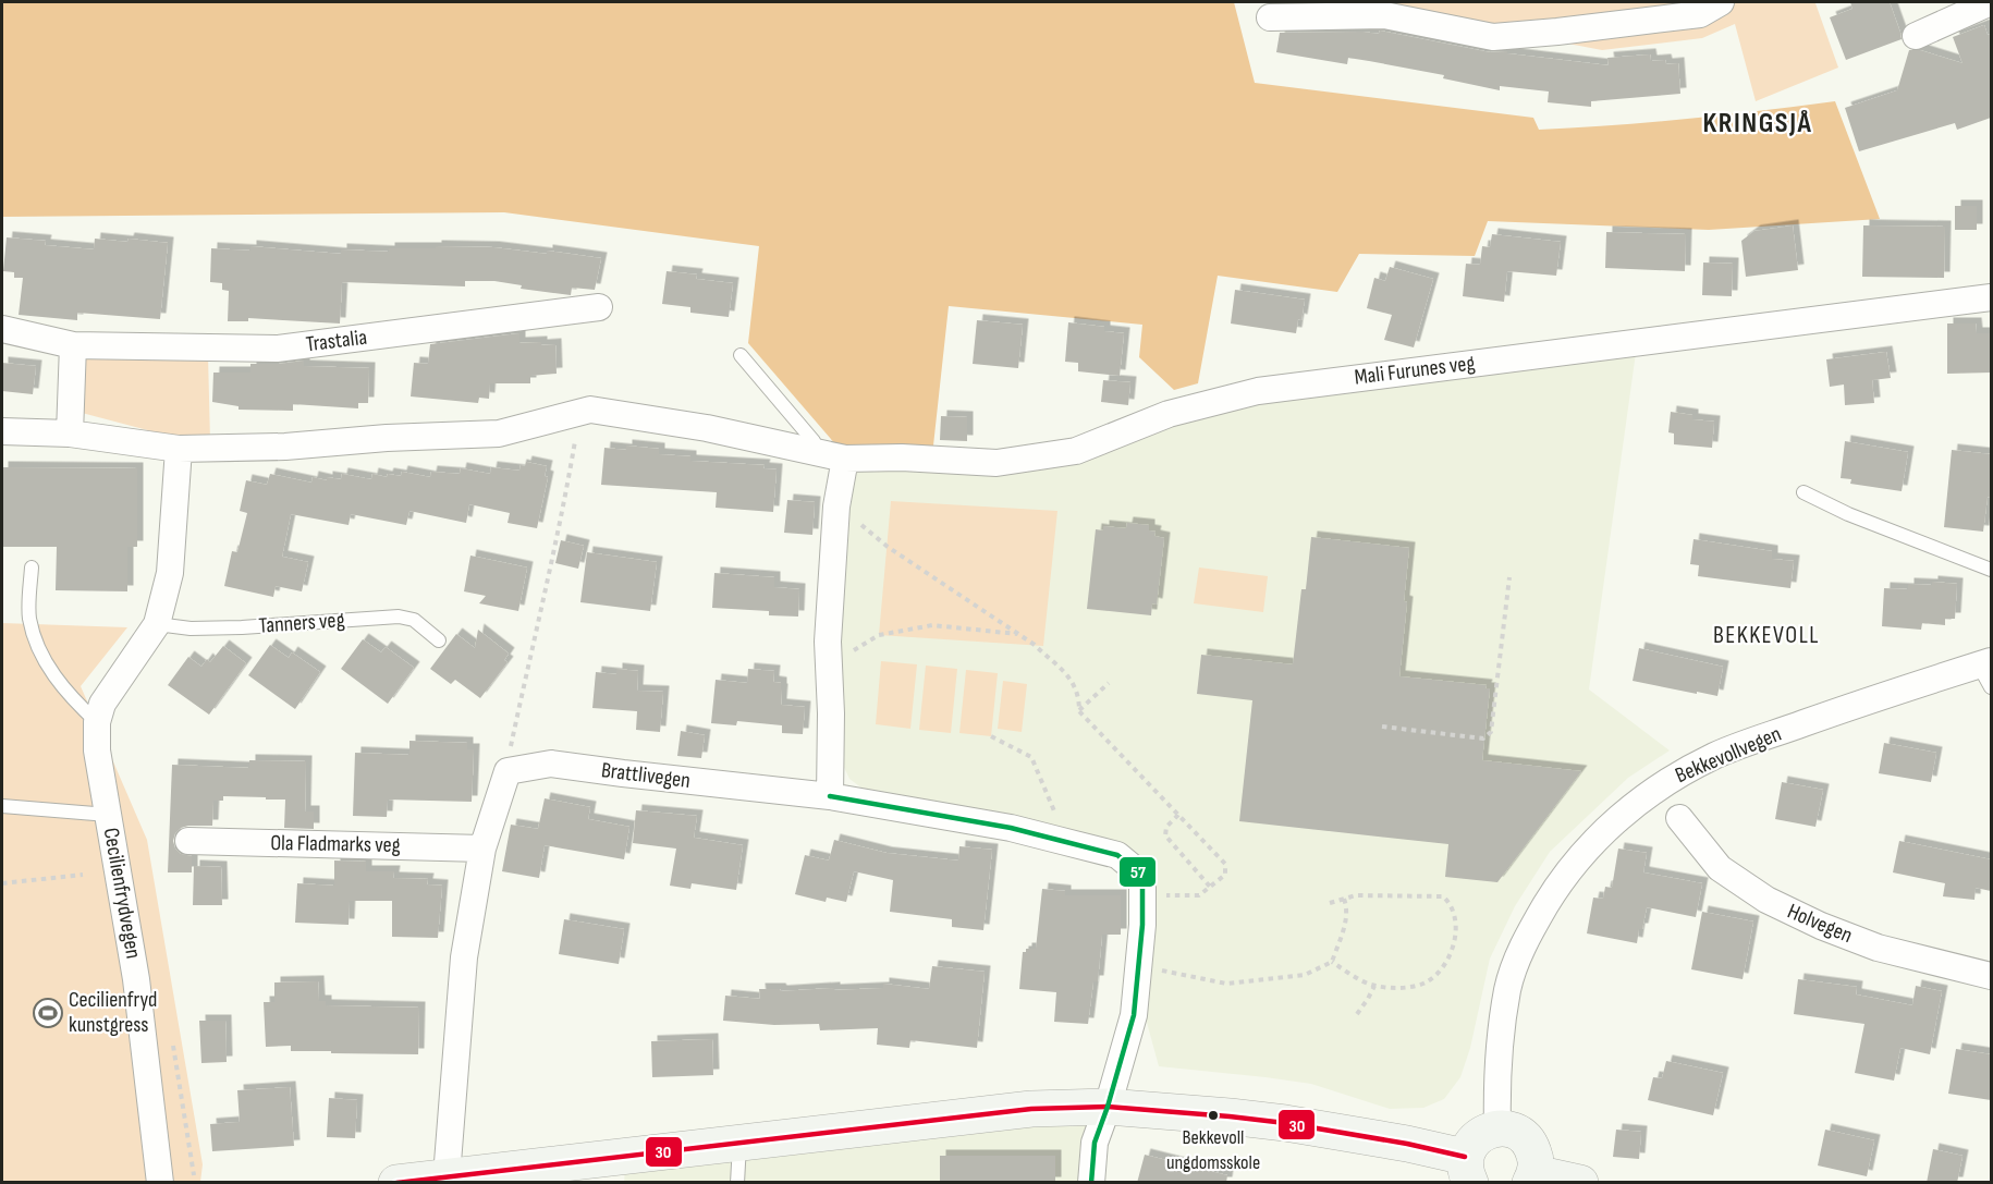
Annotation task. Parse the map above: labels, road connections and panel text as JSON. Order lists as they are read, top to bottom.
{
  "streets": {
    "street": [
      "Trastalia",
      "Mali Furunes veg",
      "Bekkevollvegen",
      "Brattlivegen",
      "Ola Fladmarks veg",
      "Cecilienfrydvegen",
      "Holvegen"
    ],
    "lane": ["Tanners veg"]
  },
  "crossings": [
    ["Tanners veg", "Cecilienfrydvegen"]
  ],
  "districts": ["KRINGSJÅ", "BEKKEVOLL"],
  "places": {
    "sports": ["Cecilienfryd kunstgress"],
    "other": ["Bekkevoll ungdomsskole"]
  },
  "lines": ["transit line 57", "transit line 30"]
}
